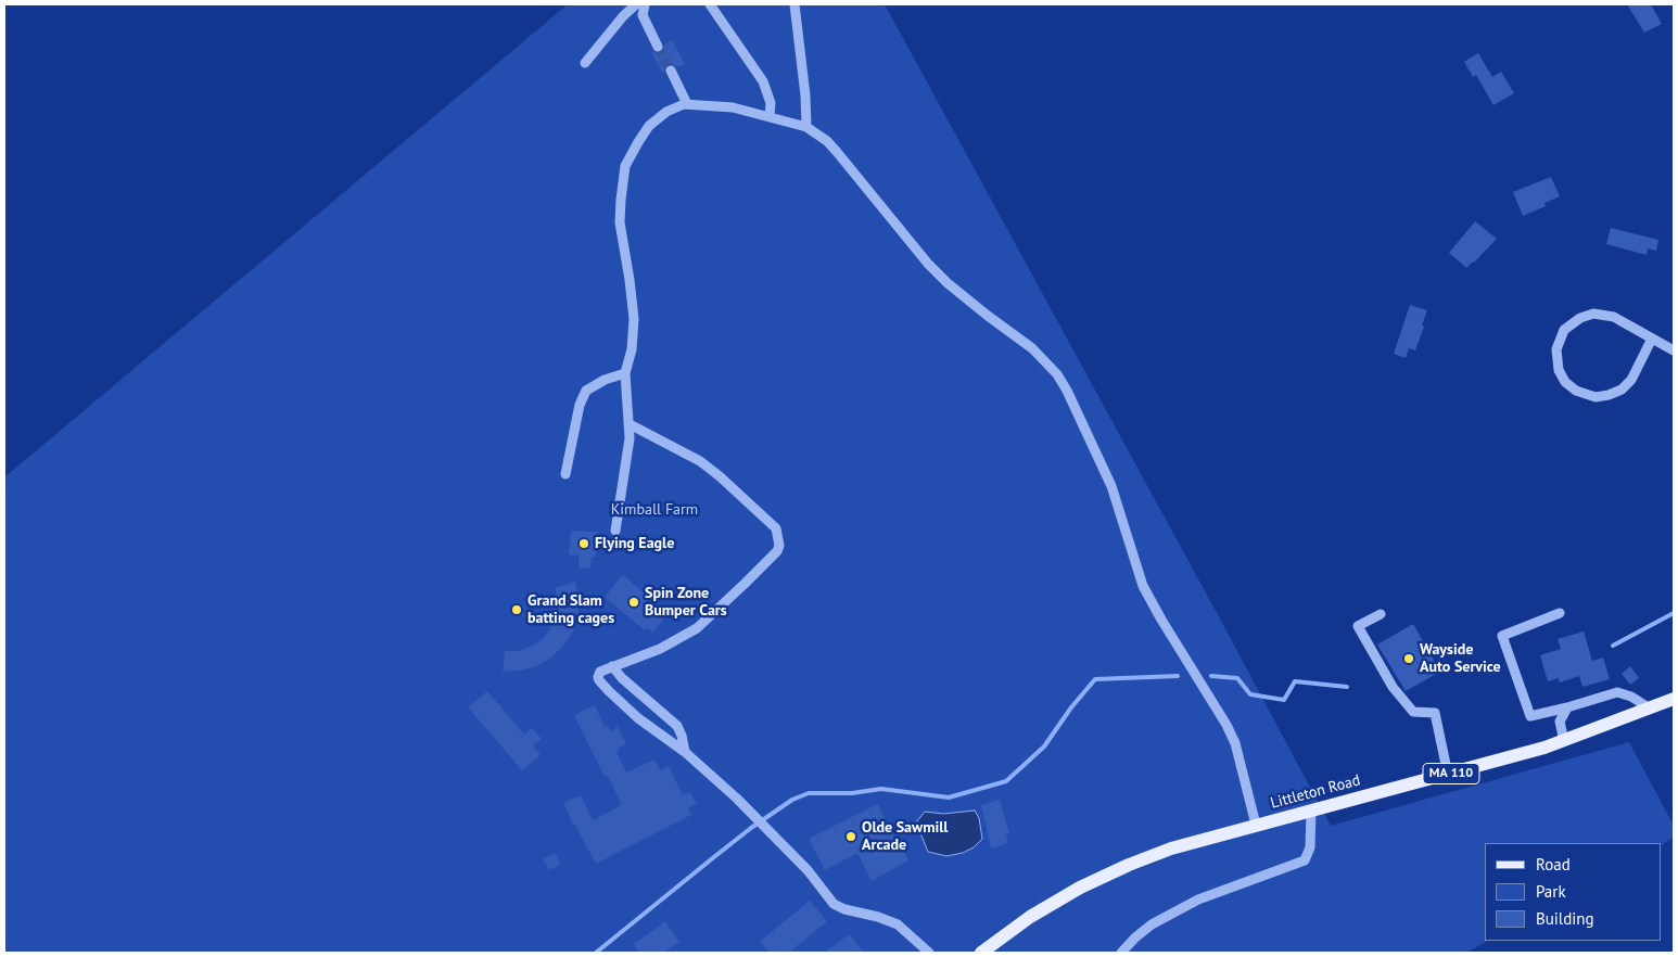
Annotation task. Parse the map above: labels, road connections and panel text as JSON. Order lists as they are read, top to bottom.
{
  "streets": {
    "main road": ["MA 110", "Littleton Road"]
  },
  "parks": ["Kimball Farm"],
  "places": [
    "Flying Eagle",
    "Spin Zone Bumper Cars",
    "Grand Slam batting cages",
    "Wayside Auto Service",
    "Olde Sawmill Arcade"
  ],
  "legend": ["Road", "Park", "Building"]
}
